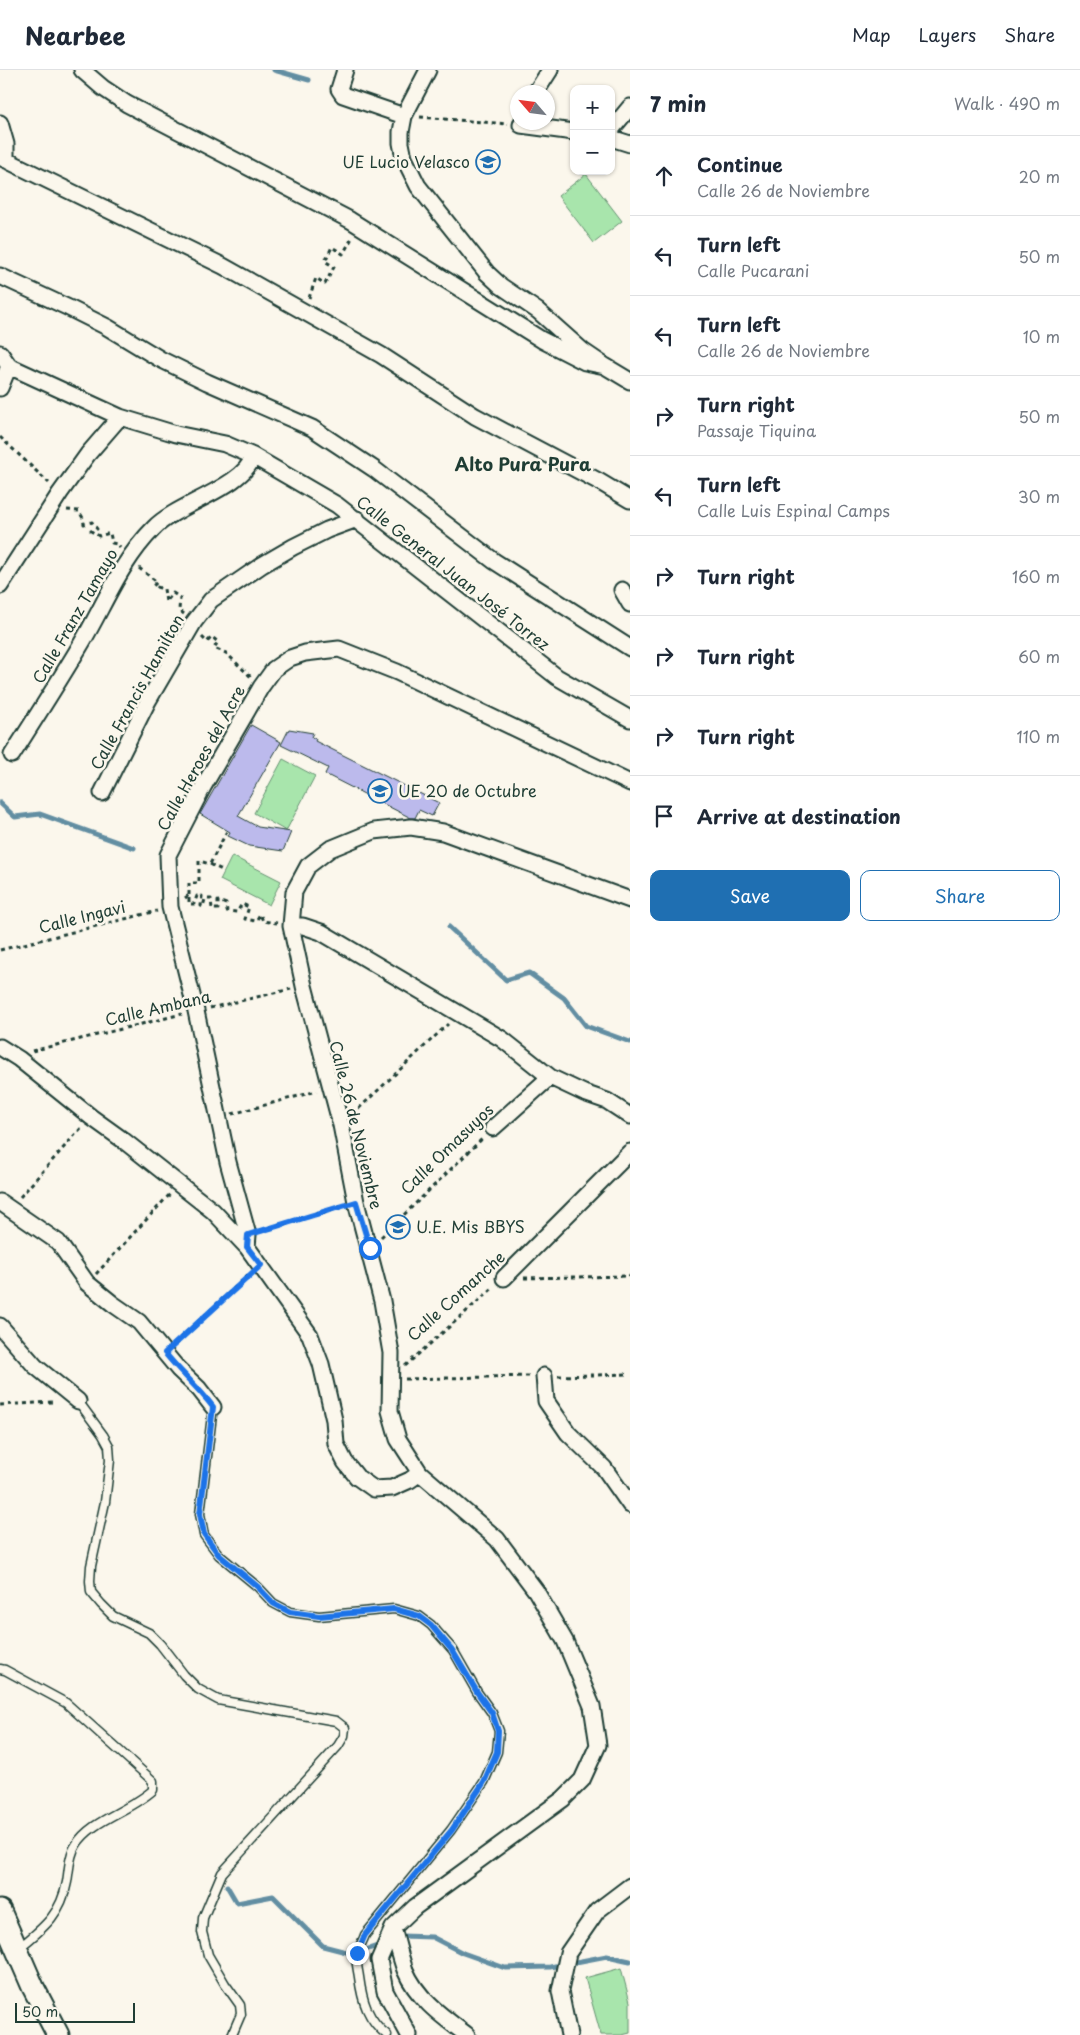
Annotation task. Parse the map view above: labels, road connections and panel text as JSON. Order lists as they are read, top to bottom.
{
  "streets": {
    "street": [
      "Calle General Juan José Torrez",
      "Calle Franz Tamayo",
      "Calle Francis Hamilton",
      "Calle Heroes del Acre",
      "Calle 26 de Noviembre",
      "Calle Omasuyos",
      "Calle Comanche"
    ],
    "path": ["Calle Ingavi", "Calle Ambana"]
  },
  "crossings": [
    ["Calle General Juan José Torrez", "Calle Franz Tamayo"],
    ["Calle General Juan José Torrez", "Calle Francis Hamilton"],
    ["Calle Heroes del Acre", "Calle Ingavi"],
    ["Calle Heroes del Acre", "Calle Ambana"],
    ["Calle Ambana", "Calle 26 de Noviembre"],
    ["Calle 26 de Noviembre", "Calle Omasuyos"],
    ["Calle 26 de Noviembre", "Calle Comanche"]
  ],
  "districts": ["Alto Pura Pura"],
  "places": {
    "school or university": ["UE Lucio Velasco", "UE 20 de Octubre", "U.E. Mis BBYS"]
  },
  "scale_bar": "50 m",
  "north": "top left",
  "page": {
    "header": "Nearbee",
    "nav": ["Map", "Layers", "Share"],
    "heading": ["7 min", "Walk · 490 m"],
    "map_buttons": ["+", "−"],
    "list": [
      ["Continue", "Calle 26 de Noviembre", "20 m"],
      ["Turn left", "Calle Pucarani", "50 m"],
      ["Turn left", "Calle 26 de Noviembre", "10 m"],
      ["Turn right", "Passaje Tiquina", "50 m"],
      ["Turn left", "Calle Luis Espinal Camps", "30 m"],
      ["Turn right", "160 m"],
      ["Turn right", "60 m"],
      ["Turn right", "110 m"],
      "Arrive at destination"
    ],
    "buttons": ["Save", "Share"],
    "scale": "50 m"
  }
}
